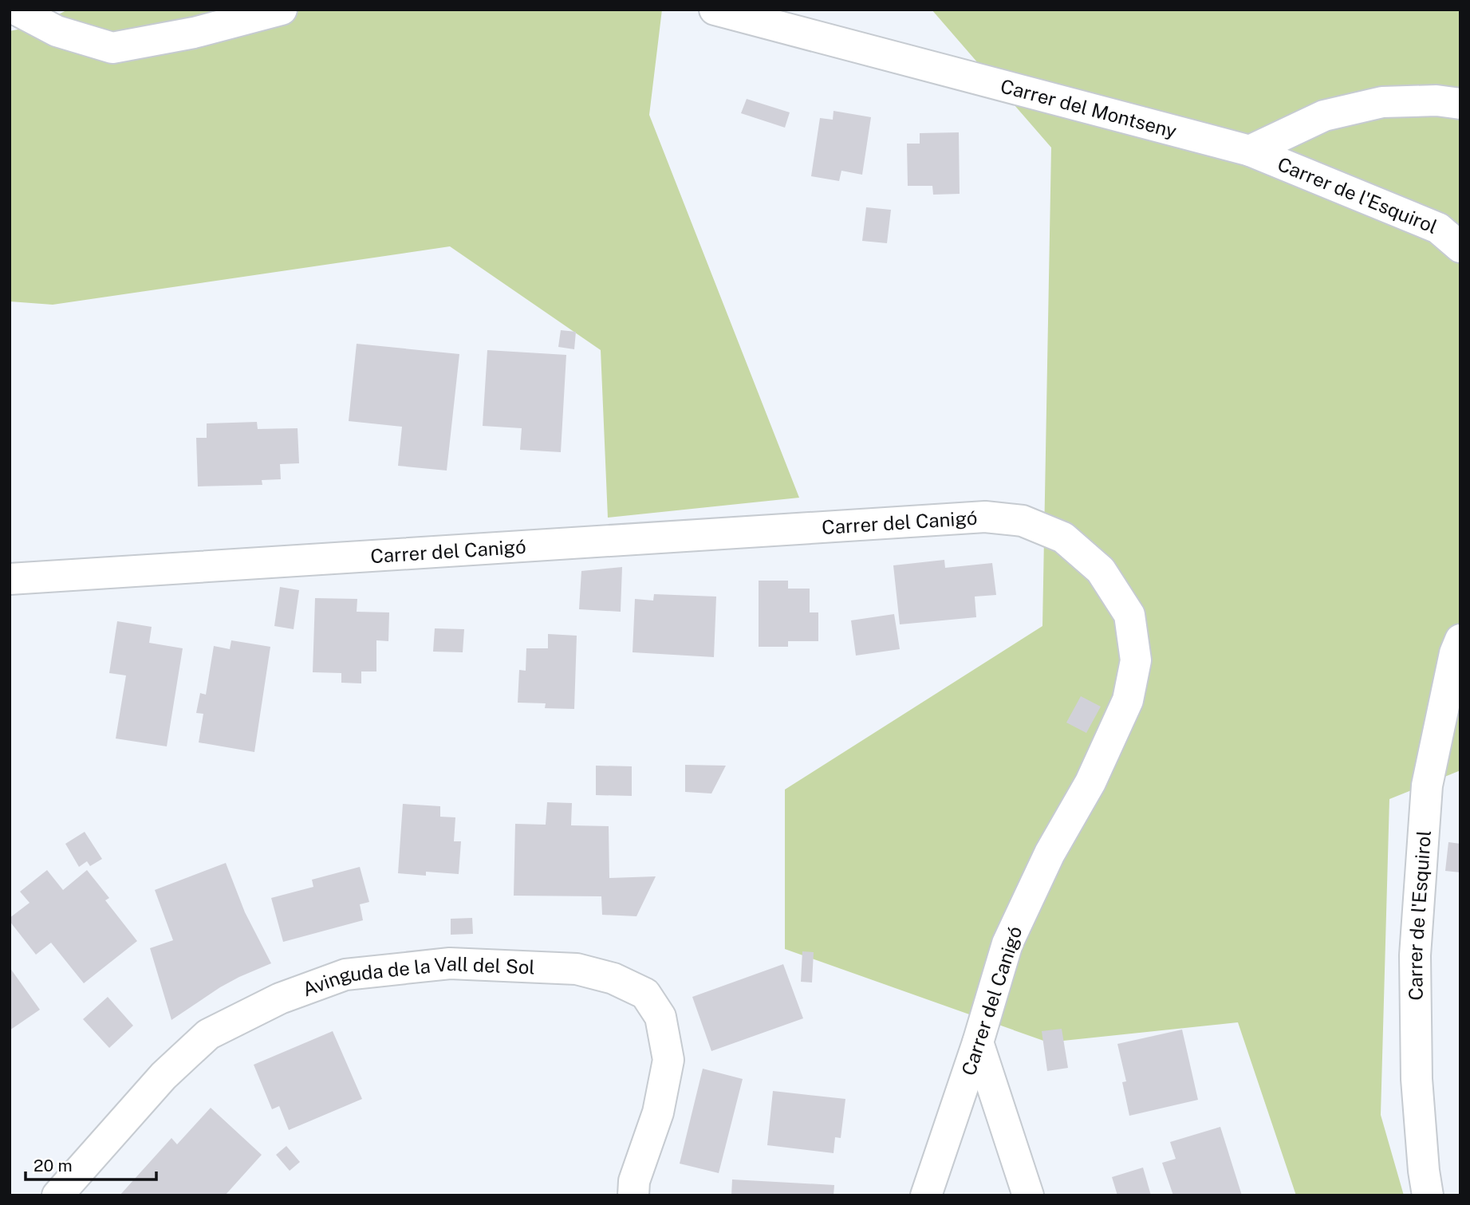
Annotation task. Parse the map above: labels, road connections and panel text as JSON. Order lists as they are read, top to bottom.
{
  "streets": {
    "street": [
      "Carrer del Montseny",
      "Carrer de l'Esquirol",
      "Carrer del Canigó",
      "Avinguda de la Vall del Sol"
    ]
  },
  "crossings": [
    ["Carrer del Montseny", "Carrer de l'Esquirol"]
  ],
  "scale_bar": "20 m"
}
